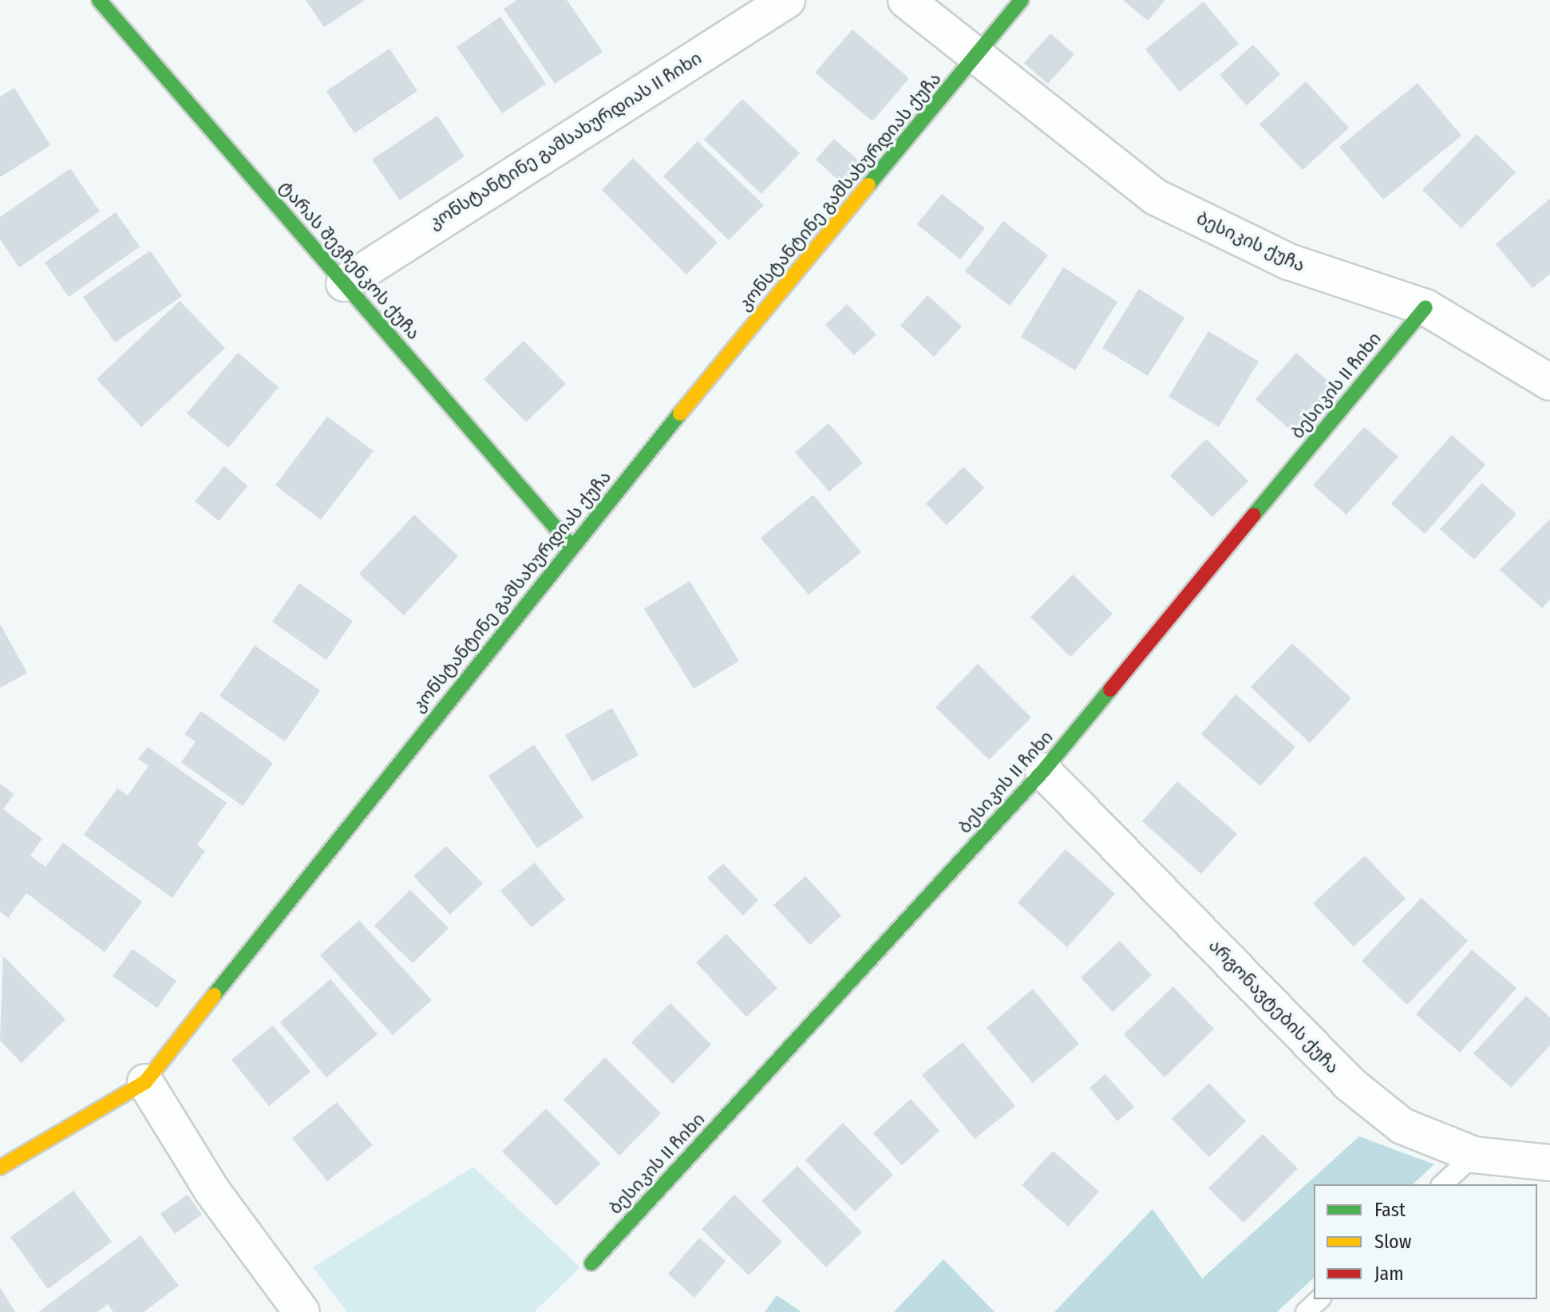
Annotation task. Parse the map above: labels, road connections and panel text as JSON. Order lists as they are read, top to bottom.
{
  "streets": {
    "street": [
      "კონსტანტინე გამსახურდიას II ჩიხი",
      "კონსტანტინე გამსახურდიას ქუჩა",
      "ბესიკის ქუჩა",
      "ტარას შევჩენკოს ქუჩა",
      "ბესიკის II ჩიხი",
      "არგონავტების ქუჩა"
    ]
  },
  "crossings": [
    ["კონსტანტინე გამსახურდიას II ჩიხი", "ტარას შევჩენკოს ქუჩა"],
    ["კონსტანტინე გამსახურდიას ქუჩა", "ბესიკის ქუჩა"],
    ["კონსტანტინე გამსახურდიას ქუჩა", "ტარას შევჩენკოს ქუჩა"],
    ["ბესიკის ქუჩა", "ბესიკის II ჩიხი"],
    ["ბესიკის II ჩიხი", "არგონავტების ქუჩა"]
  ],
  "legend": ["Fast", "Slow", "Jam"]
}
